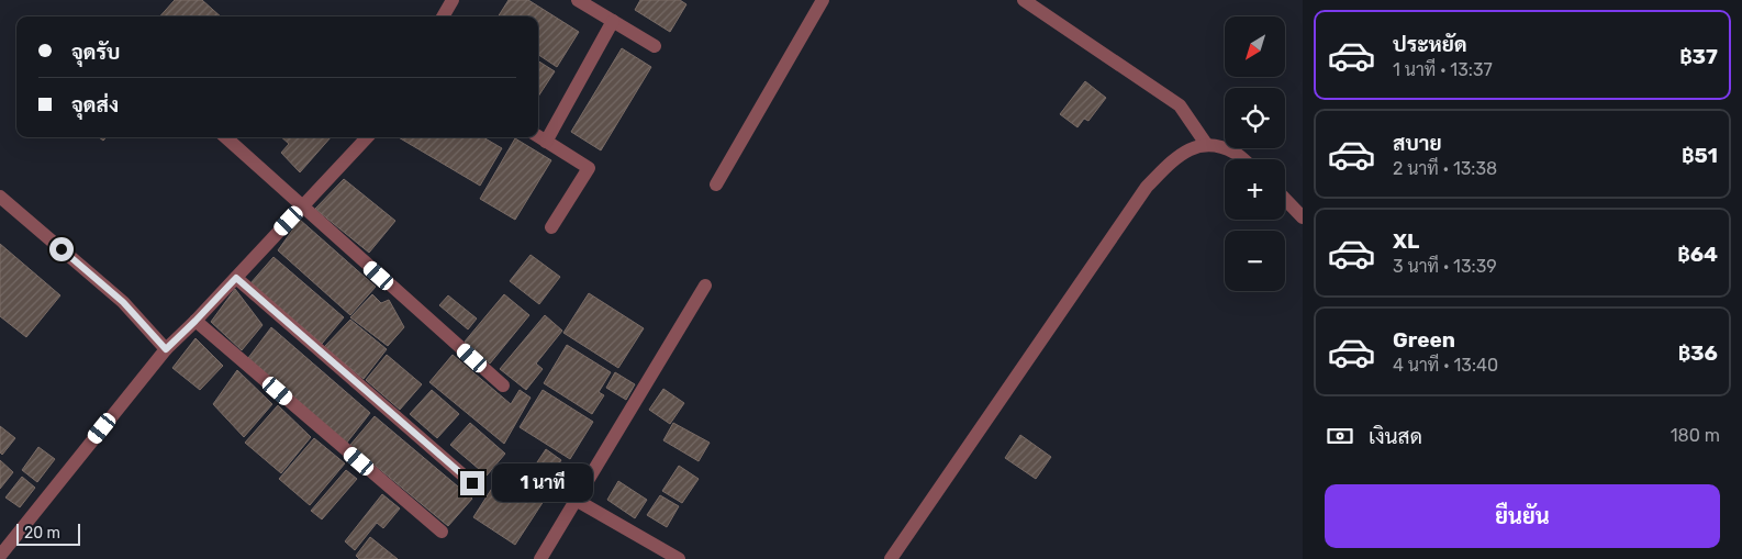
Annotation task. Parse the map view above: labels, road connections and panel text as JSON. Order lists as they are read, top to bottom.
{
  "scale_bar": "20 m",
  "north": "bottom left",
  "page": {
    "list": [
      {
        "name": "ประหยัด",
        "note": "1 นาที · 13:37",
        "value": "฿37"
      },
      {
        "name": "สบาย",
        "note": "2 นาที · 13:38",
        "value": "฿51"
      },
      {
        "name": "XL",
        "note": "3 นาที · 13:39",
        "value": "฿64"
      },
      {
        "name": "Green",
        "note": "4 นาที · 13:40",
        "value": "฿36"
      }
    ],
    "map_buttons": ["+", "−"],
    "banner": ["จุดรับ", "จุดส่ง"],
    "pay": ["เงินสด", "180 m"],
    "bubble": "1 นาที",
    "buttons": "ยืนยัน",
    "scale": "20 m"
  }
}
